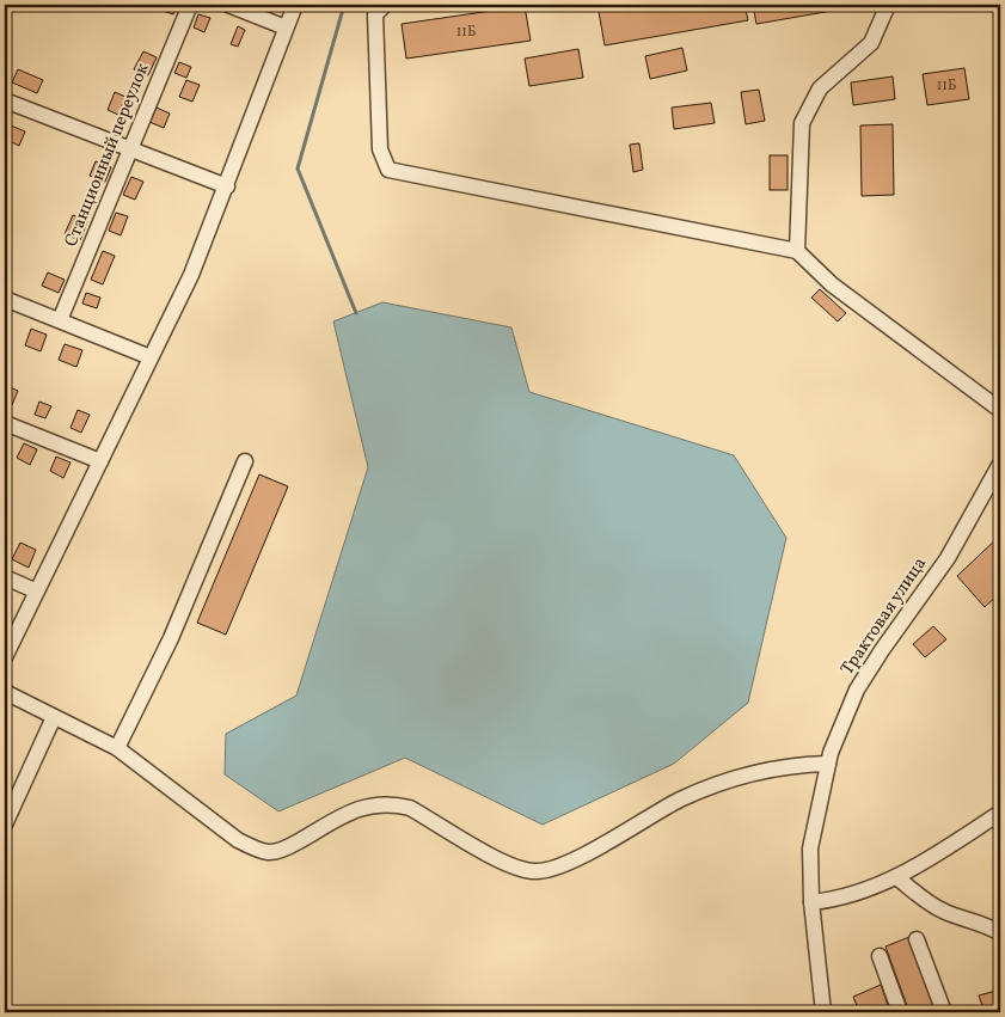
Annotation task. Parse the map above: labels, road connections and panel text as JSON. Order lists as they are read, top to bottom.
{
  "streets": {
    "street": ["Станционный переулок", "Трактовая улица"]
  },
  "house_numbers": ["11Б", "11Б"]
}
